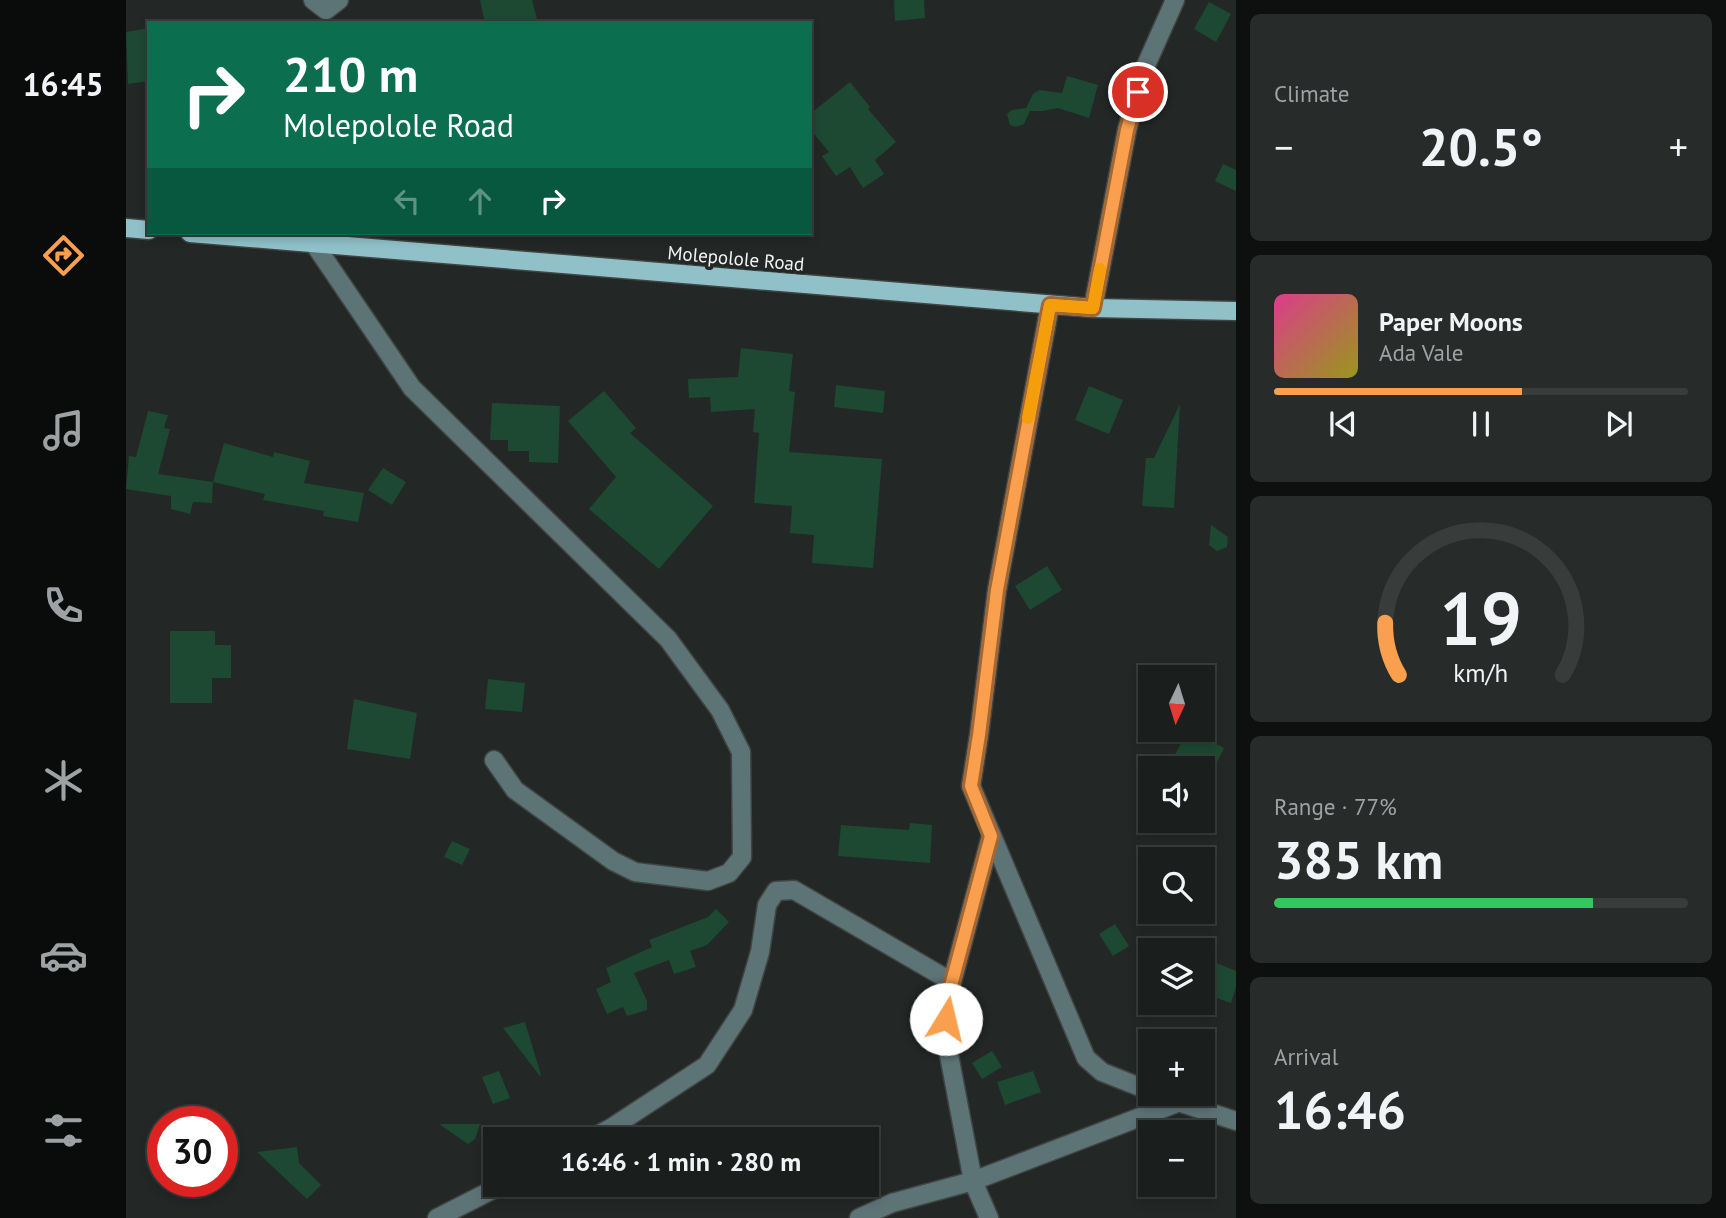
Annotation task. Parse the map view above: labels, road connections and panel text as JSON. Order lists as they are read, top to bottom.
{
  "streets": {
    "main road": ["Molepolole Road"]
  },
  "north": "bottom",
  "page": {
    "tabs": "16:45",
    "tile": [
      "Climate",
      ["Range · 77%", "385 km"],
      ["Arrival", "16:46"]
    ],
    "turn": ["210 m", "Molepolole Road"],
    "heat": ["−", "20.5°", "+"],
    "song": ["Paper Moons", "Ada Vale"],
    "map_buttons": ["+", "−"],
    "limit": "30",
    "trip": "16:46 · 1 min · 280 m",
    "gauge": ["19", "km/h"]
  }
}
